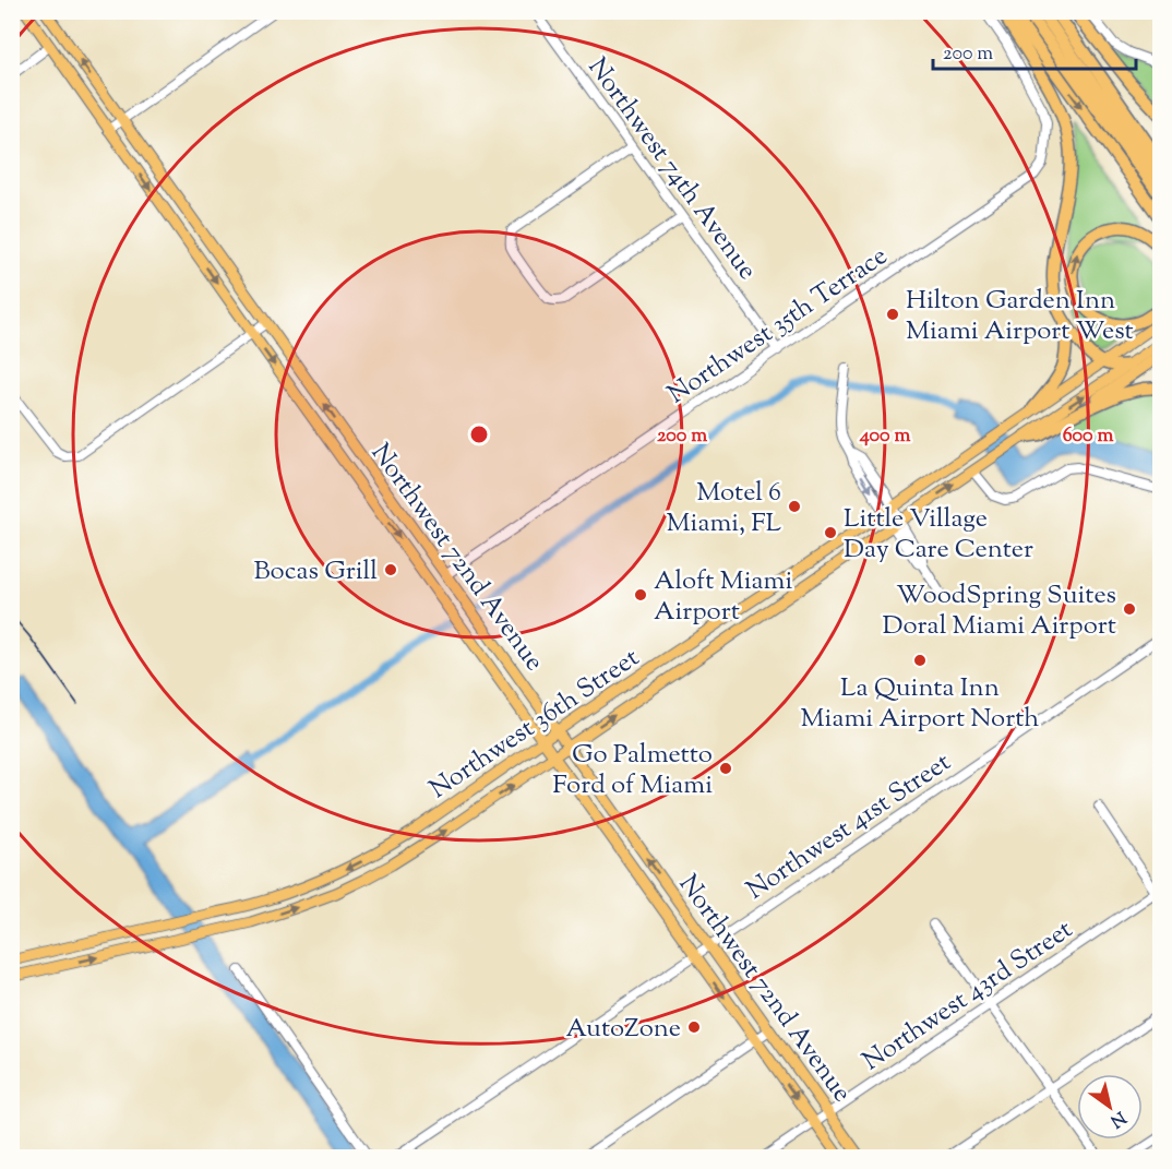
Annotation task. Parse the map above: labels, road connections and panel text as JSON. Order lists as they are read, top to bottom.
{
  "streets": {
    "main road": ["Northwest 72nd Avenue", "Northwest 36th Street"],
    "street": [
      "Northwest 74th Avenue",
      "Northwest 35th Terrace",
      "Northwest 41st Street",
      "Northwest 43rd Street"
    ]
  },
  "crossings": [
    ["Northwest 74th Avenue", "Northwest 35th Terrace"],
    ["Northwest 35th Terrace", "Northwest 72nd Avenue"],
    ["Northwest 72nd Avenue", "Northwest 36th Street"],
    ["Northwest 72nd Avenue", "Northwest 41st Street"],
    ["Northwest 72nd Avenue", "Northwest 43rd Street"]
  ],
  "places": [
    "Hilton Garden Inn Miami Airport West",
    "Motel 6 Miami, FL",
    "Little Village Day Care Center",
    "Bocas Grill",
    "Aloft Miami Airport",
    "WoodSpring Suites Doral Miami Airport",
    "La Quinta Inn Miami Airport North",
    "Go Palmetto Ford of Miami",
    "AutoZone"
  ],
  "scale_bar": "200 m",
  "north": "bottom right",
  "rings": ["200 m", "400 m", "600 m"]
}
